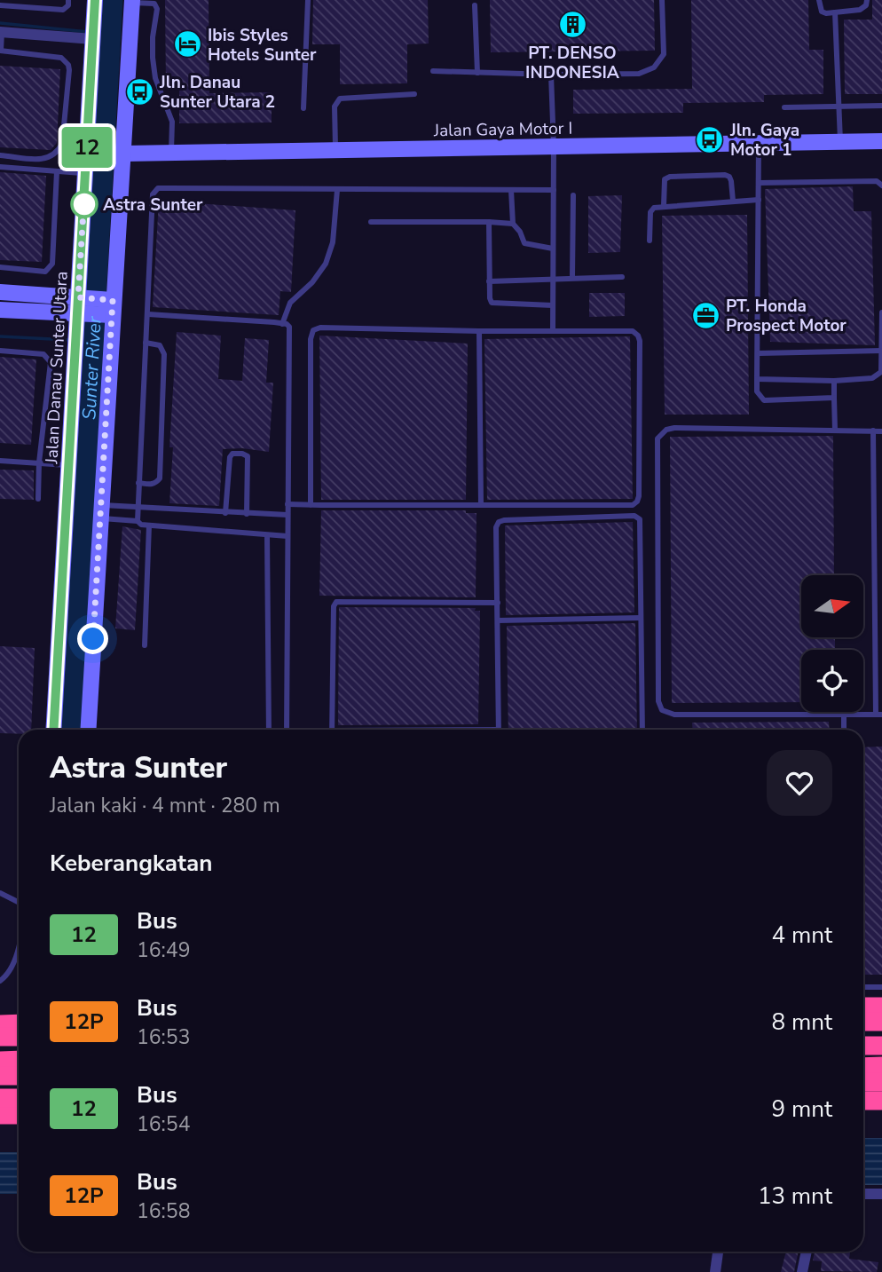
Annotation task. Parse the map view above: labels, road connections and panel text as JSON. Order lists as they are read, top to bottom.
{
  "streets": {
    "main road": ["Jalan Gaya Motor I", "Jalan Danau Sunter Utara"]
  },
  "crossings": [
    ["Jalan Gaya Motor I", "Jalan Danau Sunter Utara"]
  ],
  "water": ["Sunter River"],
  "places": {
    "building": ["PT. DENSO INDONESIA"],
    "hotel": ["Ibis Styles Hotels Sunter"],
    "bus stop": ["Jln. Danau Sunter Utara 2", "Jln. Gaya Motor 1"],
    "other": ["Astra Sunter"],
    "office": ["PT. Honda Prospect Motor"]
  },
  "lines": ["bus line 12"],
  "north": "right",
  "page": {
    "on_map": "12",
    "heading": [
      ["Astra Sunter", "Jalan kaki · 4 mnt · 280 m"],
      "Keberangkatan"
    ],
    "list": [
      {
        "mark": "12",
        "name": "Bus",
        "note": "16:49",
        "value": "4 mnt"
      },
      {
        "mark": "12P",
        "name": "Bus",
        "note": "16:53",
        "value": "8 mnt"
      },
      {
        "mark": "12",
        "name": "Bus",
        "note": "16:54",
        "value": "9 mnt"
      },
      {
        "mark": "12P",
        "name": "Bus",
        "note": "16:58",
        "value": "13 mnt"
      }
    ]
  }
}
